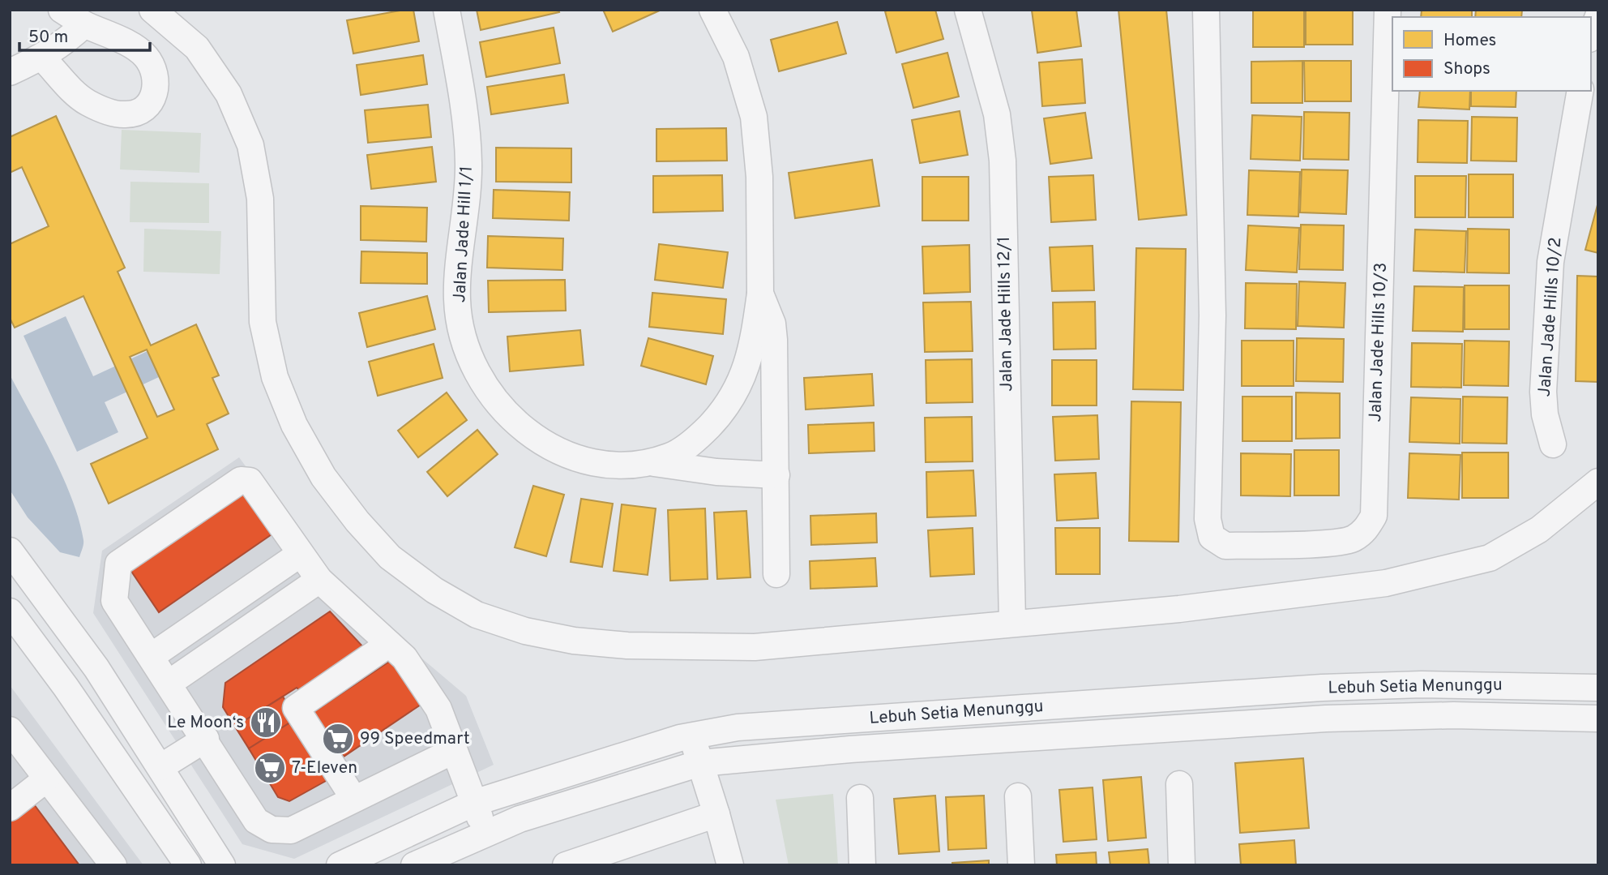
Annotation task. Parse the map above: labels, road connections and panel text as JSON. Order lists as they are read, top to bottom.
{
  "streets": {
    "street": [
      "Jalan Jade Hill 1/1",
      "Jalan Jade Hills 12/1",
      "Jalan Jade Hills 10/2",
      "Jalan Jade Hills 10/3",
      "Lebuh Setia Menunggu"
    ]
  },
  "places": {
    "restaurant": ["Le Moon‘s"],
    "supermarket": ["99 Speedmart", "7-Eleven"]
  },
  "legend": ["Homes", "Shops"],
  "scale_bar": "50 m"
}
